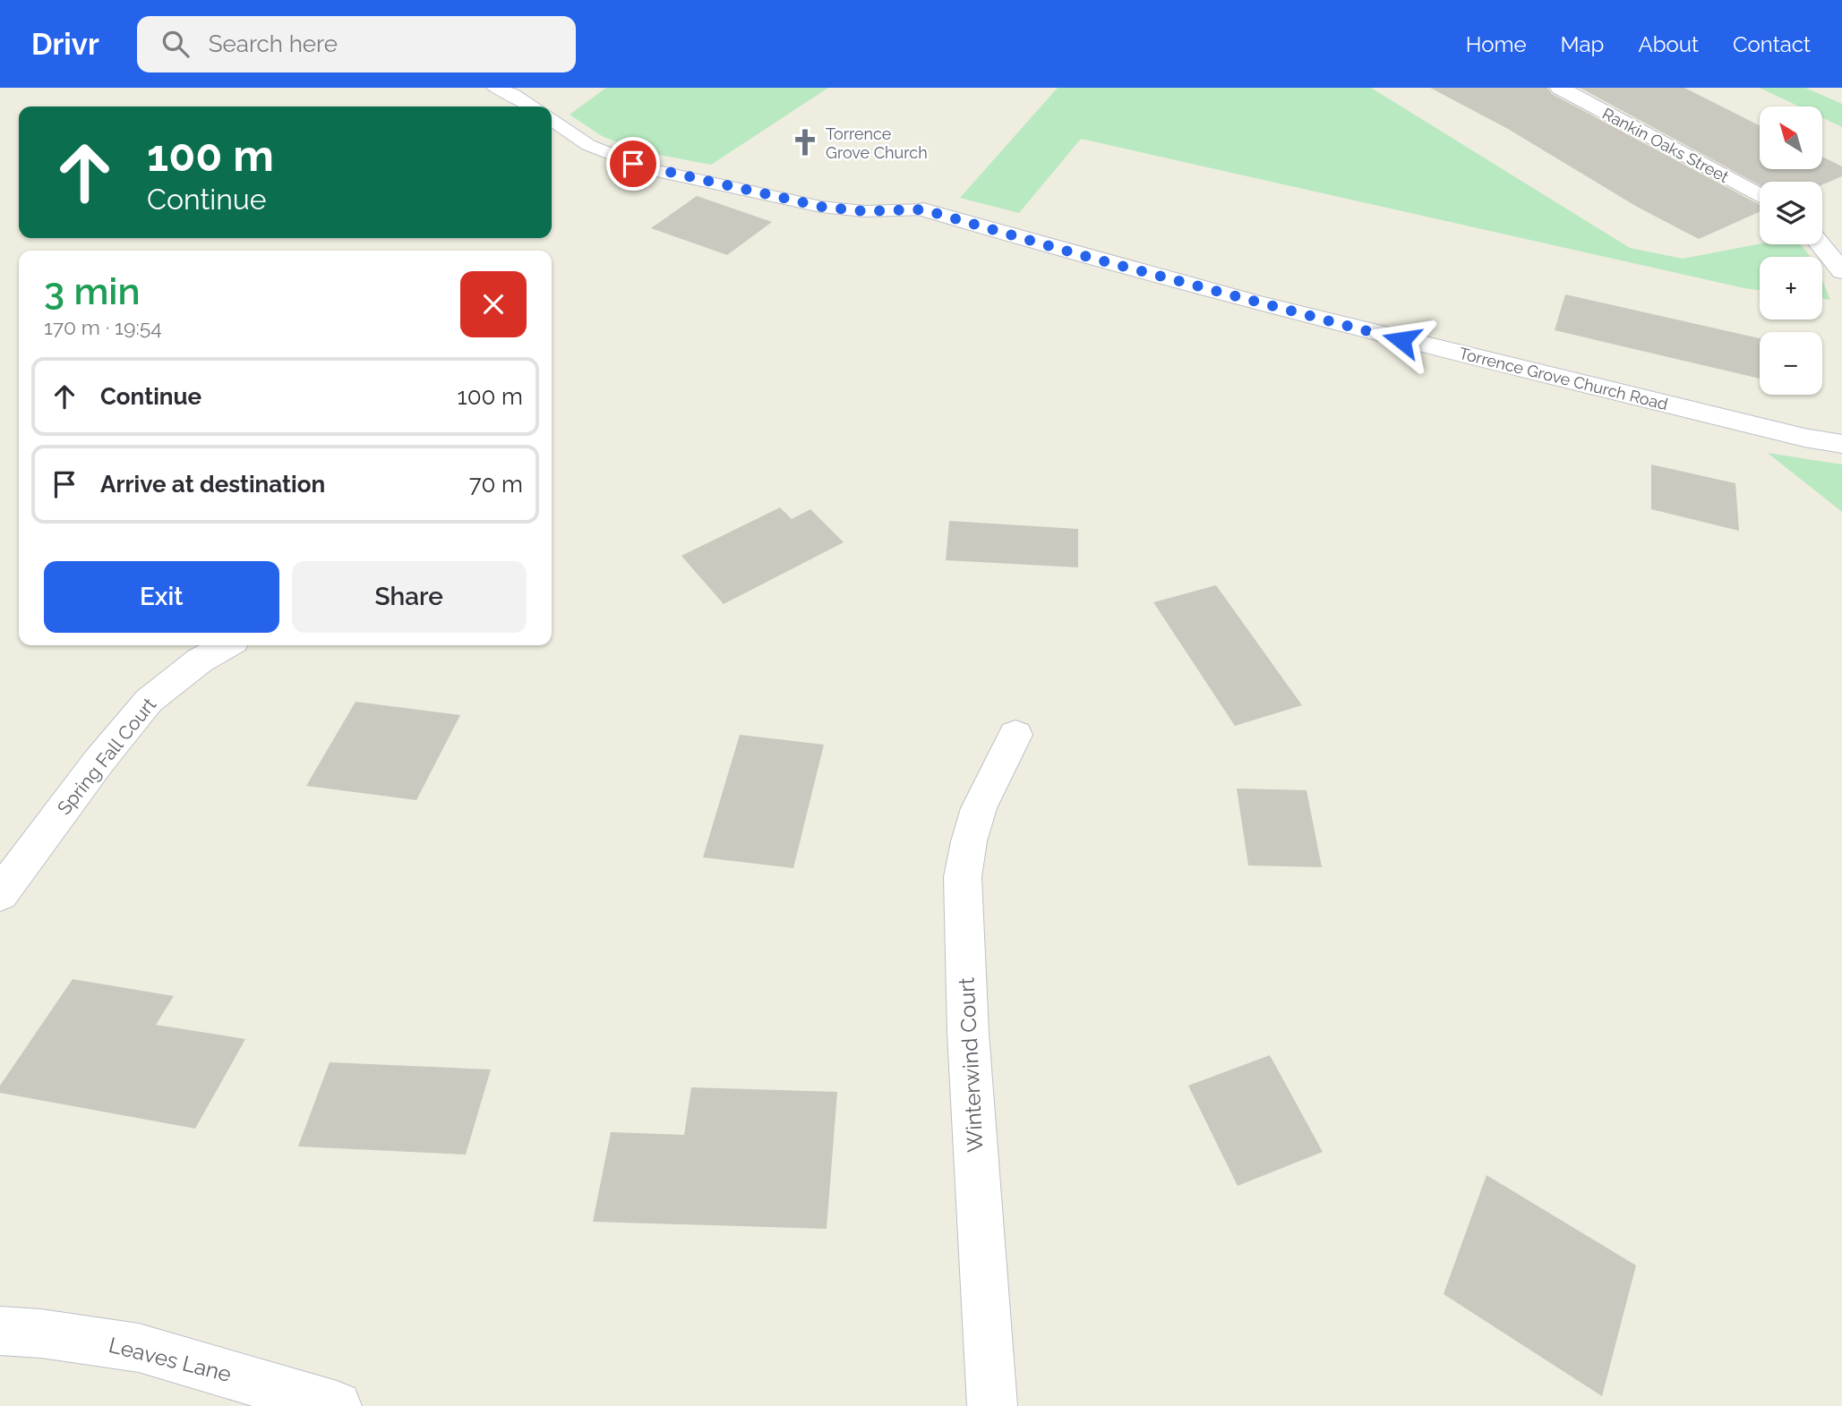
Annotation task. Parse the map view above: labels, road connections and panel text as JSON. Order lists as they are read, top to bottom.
{
  "streets": {
    "street": [
      "Rankin Oaks Street",
      "Torrence Grove Church Road",
      "Spring Fall Court",
      "Winterwind Court",
      "Leaves Lane"
    ]
  },
  "places": {
    "church": ["Torrence Grove Church"]
  },
  "north": "top left",
  "page": {
    "header": "Drivr",
    "search": "Search here",
    "nav": [
      "Home",
      "Map",
      "About",
      "Contact"
    ],
    "map_buttons": ["+", "−"],
    "turn": ["100 m", "Continue"],
    "heading": ["3 min", "170 m · 19:54"],
    "list": [
      {
        "name": "Continue",
        "value": "100 m"
      },
      {
        "name": "Arrive at destination",
        "value": "70 m"
      }
    ],
    "buttons": ["Exit", "Share"]
  }
}
